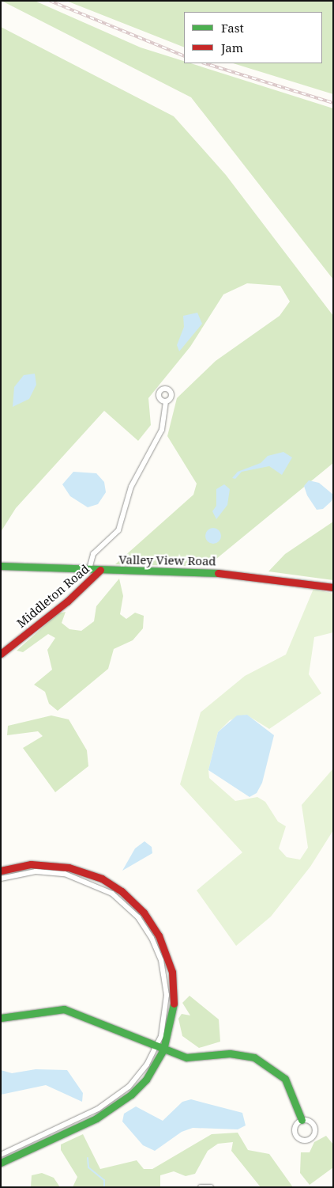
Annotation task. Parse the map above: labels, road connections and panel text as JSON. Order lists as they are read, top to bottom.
{
  "streets": {
    "street": ["Valley View Road", "Middleton Road"]
  },
  "crossings": [
    ["Valley View Road", "Middleton Road"]
  ],
  "legend": ["Fast", "Jam"]
}
